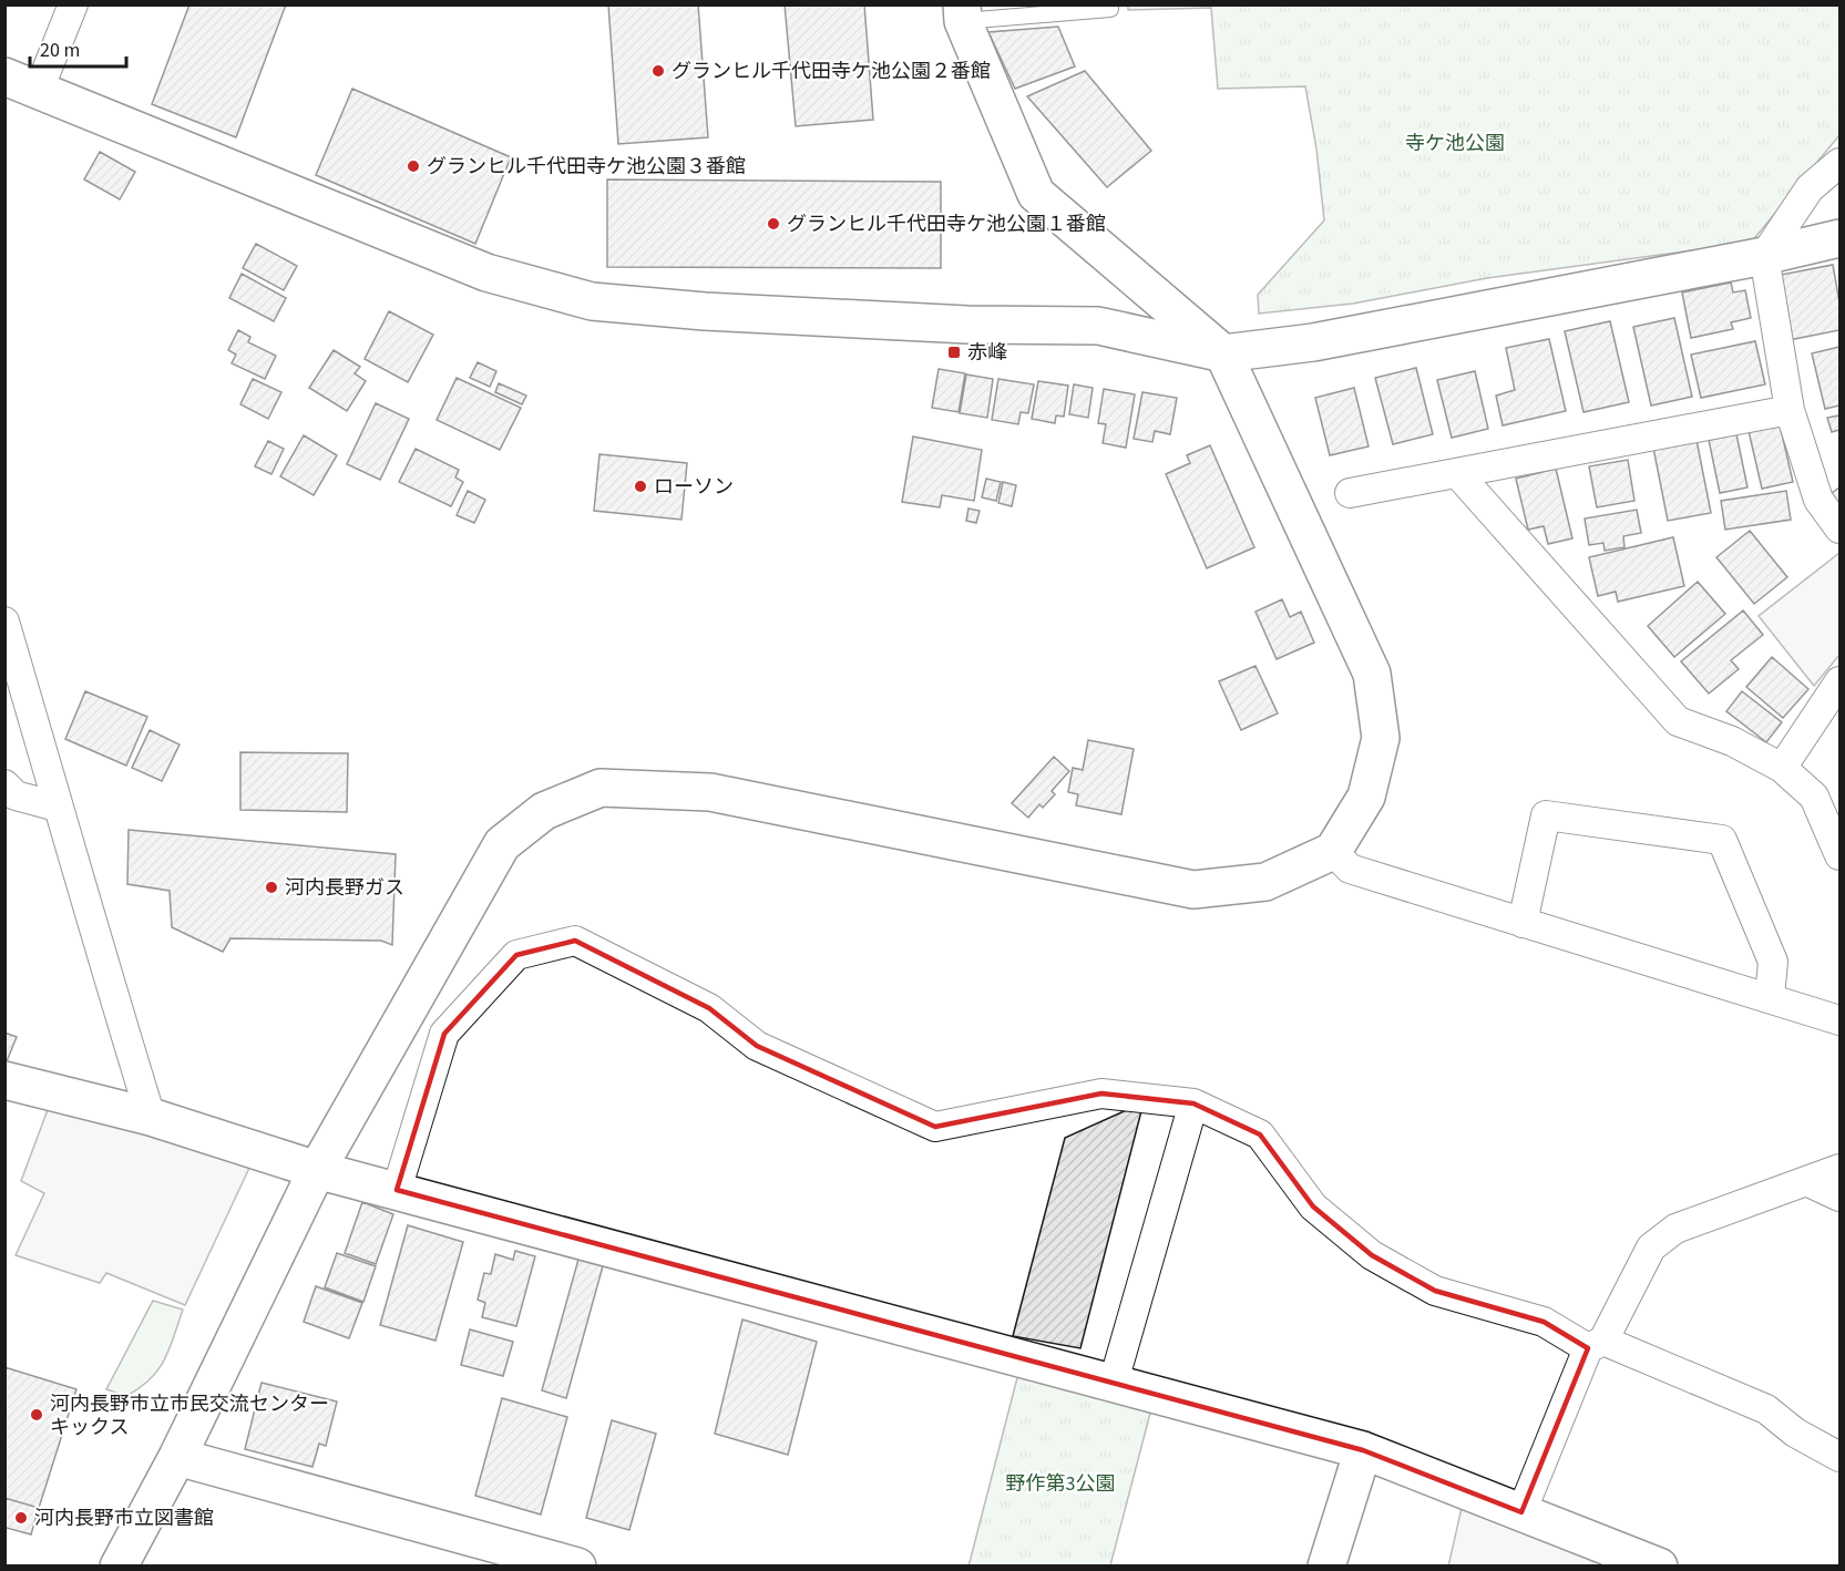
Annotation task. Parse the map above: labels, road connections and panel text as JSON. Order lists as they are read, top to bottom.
{
  "parks": ["寺ケ池公園", "野作第3公園"],
  "places": {
    "other": [
      "グランヒル千代田寺ケ池公園２番館",
      "グランヒル千代田寺ケ池公園３番館",
      "グランヒル千代田寺ケ池公園１番館",
      "ローソン",
      "河内長野ガス",
      "河内長野市立市民交流センター キックス",
      "河内長野市立図書館"
    ],
    "transit": ["赤峰"]
  },
  "scale_bar": "20 m"
}
